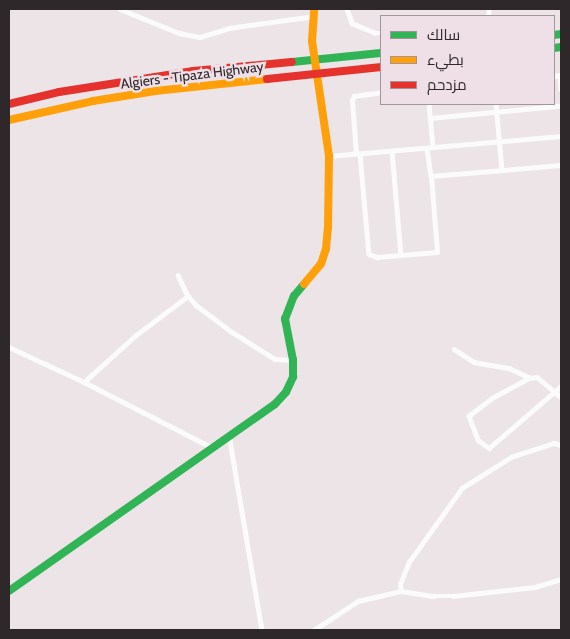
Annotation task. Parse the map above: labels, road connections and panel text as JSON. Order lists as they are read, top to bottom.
{
  "streets": {
    "main road": ["Algiers - Tipaza Highway"]
  },
  "legend": ["سالك", "بطيء", "مزدحم"]
}
